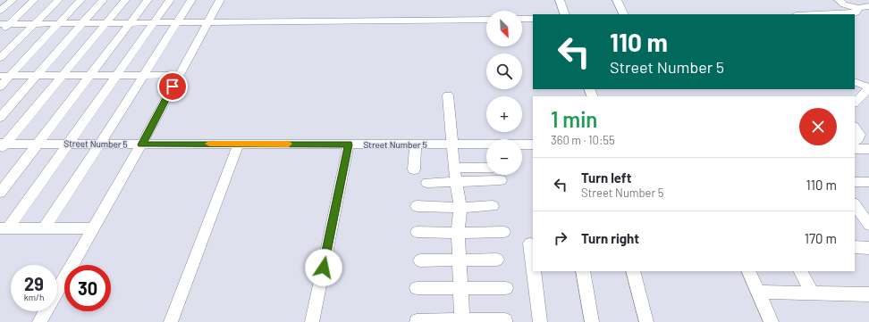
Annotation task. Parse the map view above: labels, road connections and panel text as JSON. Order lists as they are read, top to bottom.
{
  "streets": {
    "street": ["Street Number 5"]
  },
  "north": "bottom right",
  "page": {
    "map_buttons": ["+", "−"],
    "turn": ["110 m", "Street Number 5"],
    "heading": ["1 min", "360 m · 10:55"],
    "list": [
      {
        "name": "Turn left",
        "note": "Street Number 5",
        "value": "110 m"
      },
      {
        "name": "Turn right",
        "value": "170 m"
      }
    ],
    "speed": "29 km/h",
    "limit": "30"
  }
}
